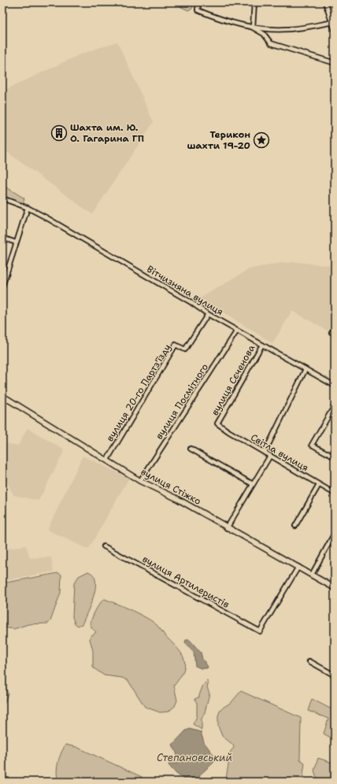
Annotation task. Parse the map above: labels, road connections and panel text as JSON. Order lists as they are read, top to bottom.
{
  "streets": {
    "street": [
      "Вітчизняна вулиця",
      "вулиця Сєченова",
      "вулиця 20-го Партз'їзду",
      "вулиця Посмітного",
      "Світла вулиця",
      "вулиця Стіжко",
      "вулиця Артилеристів"
    ]
  },
  "crossings": [
    ["Вітчизняна вулиця", "вулиця Сєченова"],
    ["Вітчизняна вулиця", "вулиця 20-го Партз'їзду"],
    ["Вітчизняна вулиця", "вулиця Посмітного"],
    ["вулиця Сєченова", "Світла вулиця"],
    ["вулиця 20-го Партз'їзду", "вулиця Стіжко"],
    ["вулиця Посмітного", "вулиця Стіжко"],
    ["вулиця Стіжко", "вулиця Артилеристів"]
  ],
  "water": ["Степановський"],
  "places": {
    "building": ["Шахта им. Ю. О. Гагарина ГП"],
    "place": ["Терикон шахти 19-20"]
  }
}
